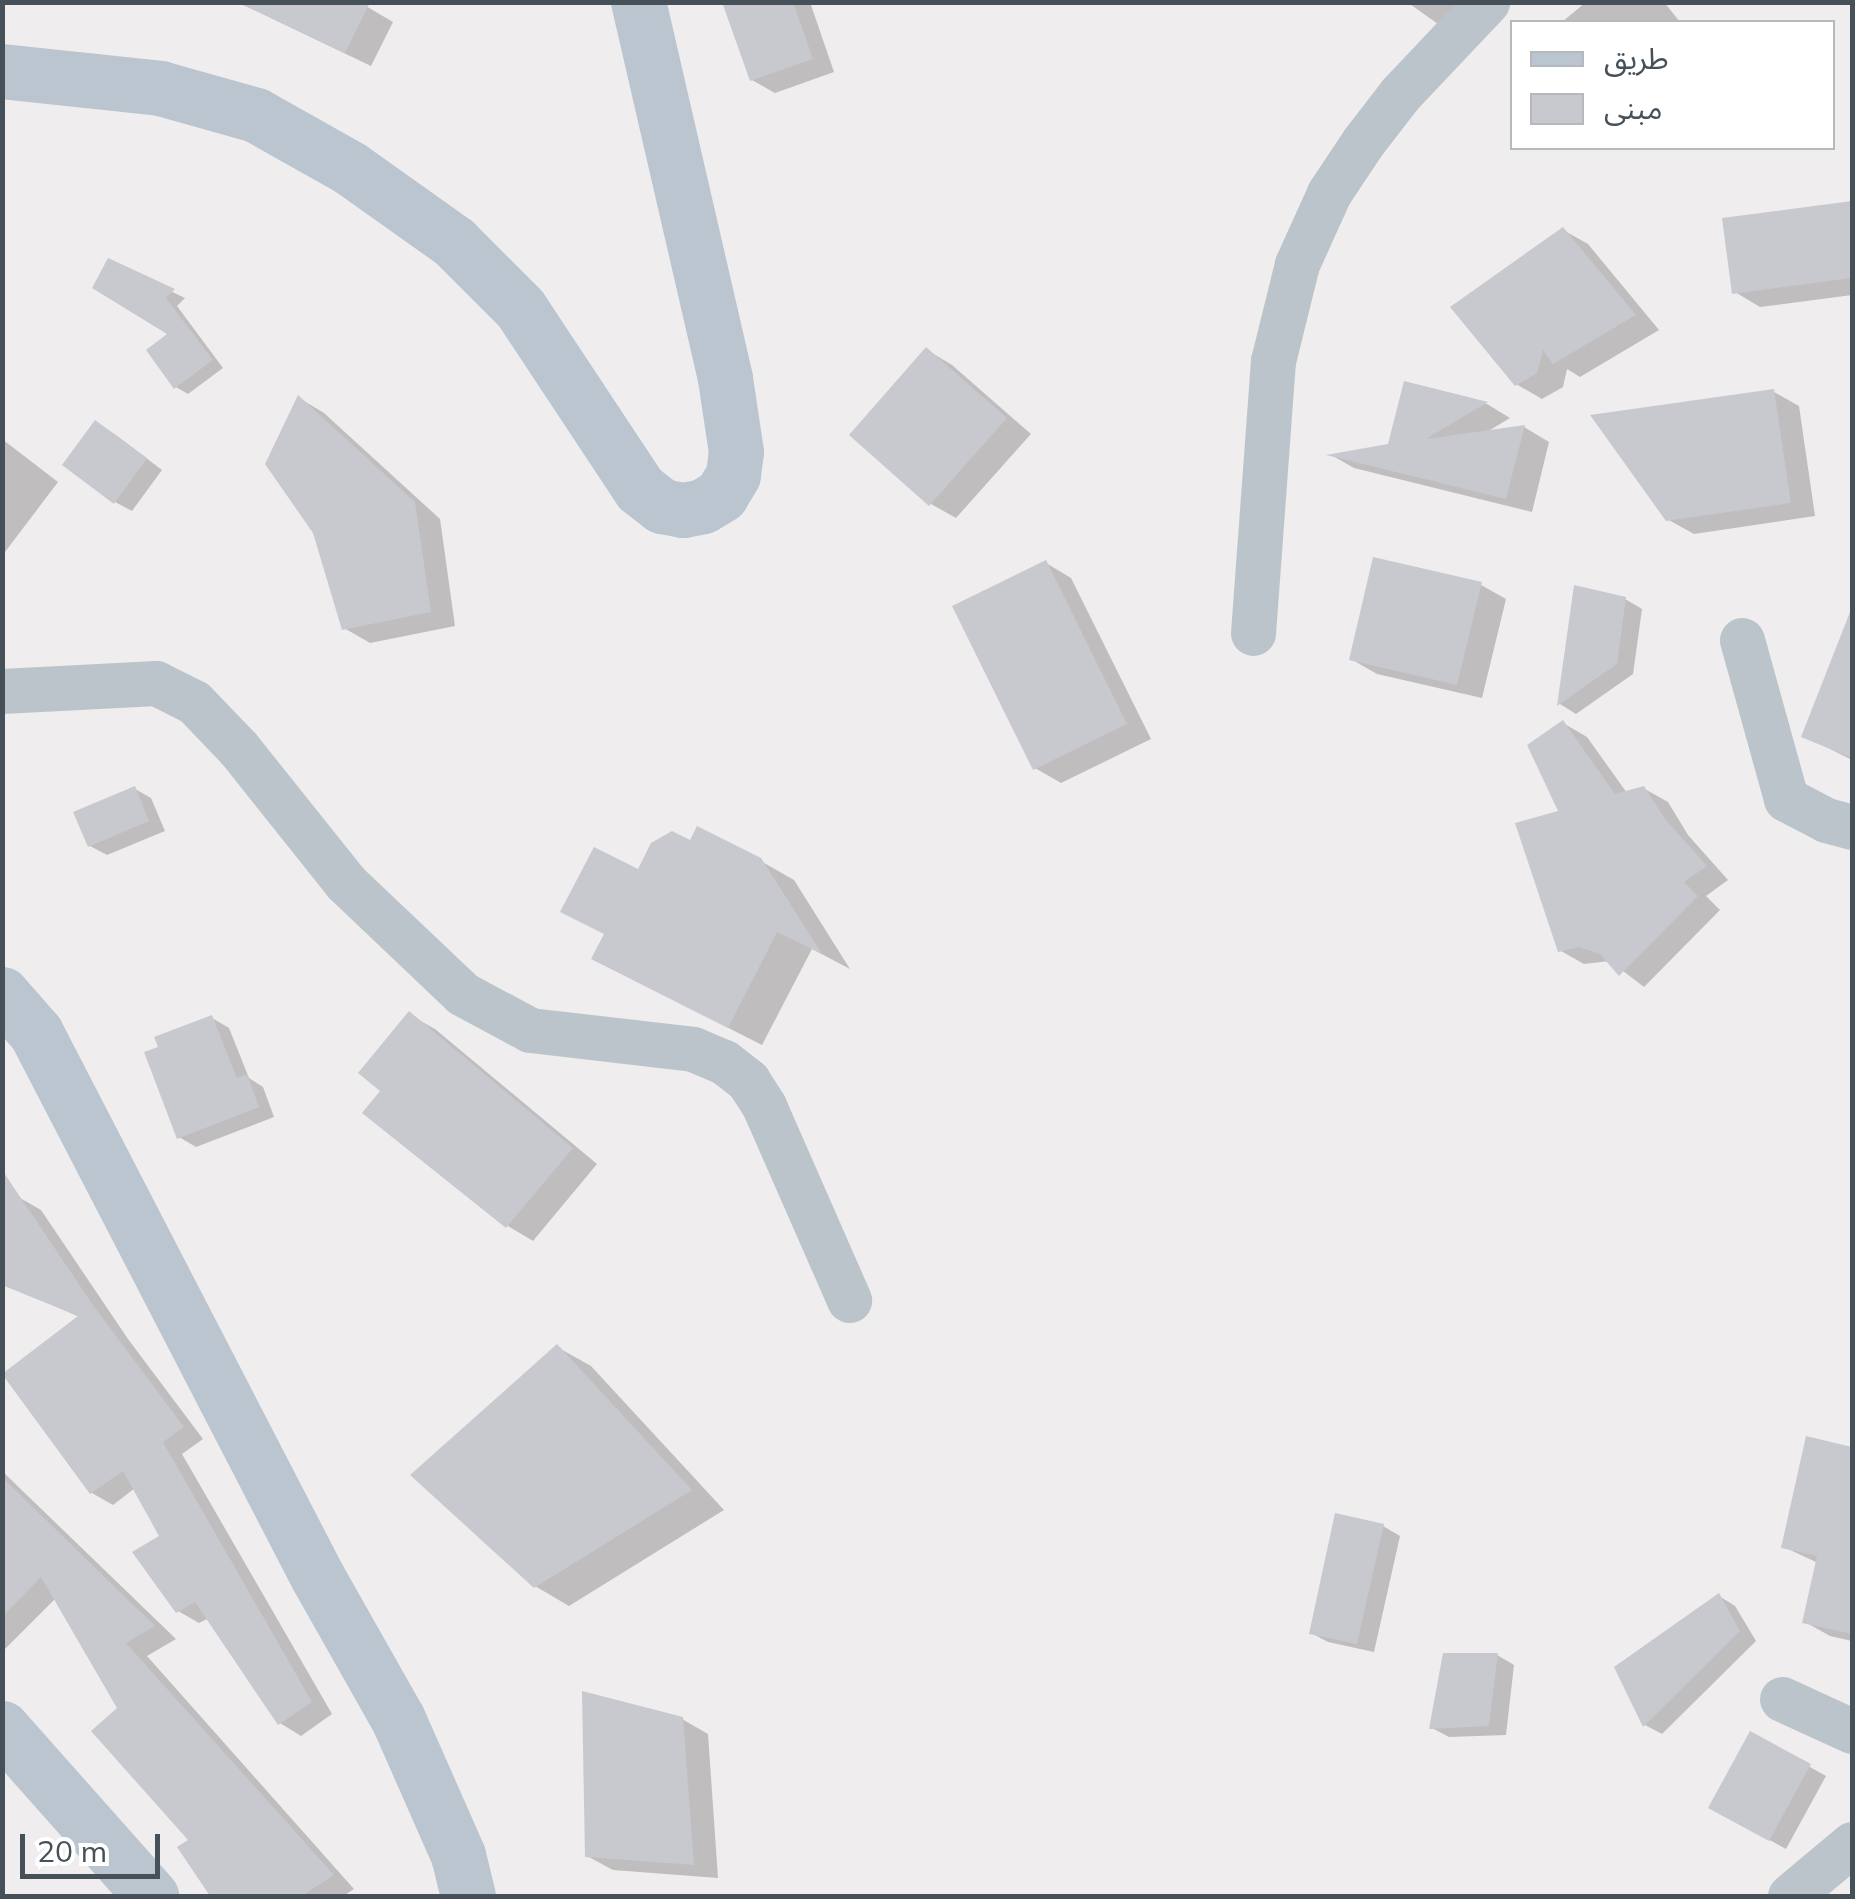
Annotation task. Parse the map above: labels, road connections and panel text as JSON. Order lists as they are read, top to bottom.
{
  "legend": ["طريق", "مبنى"],
  "scale_bar": "20 m"
}
